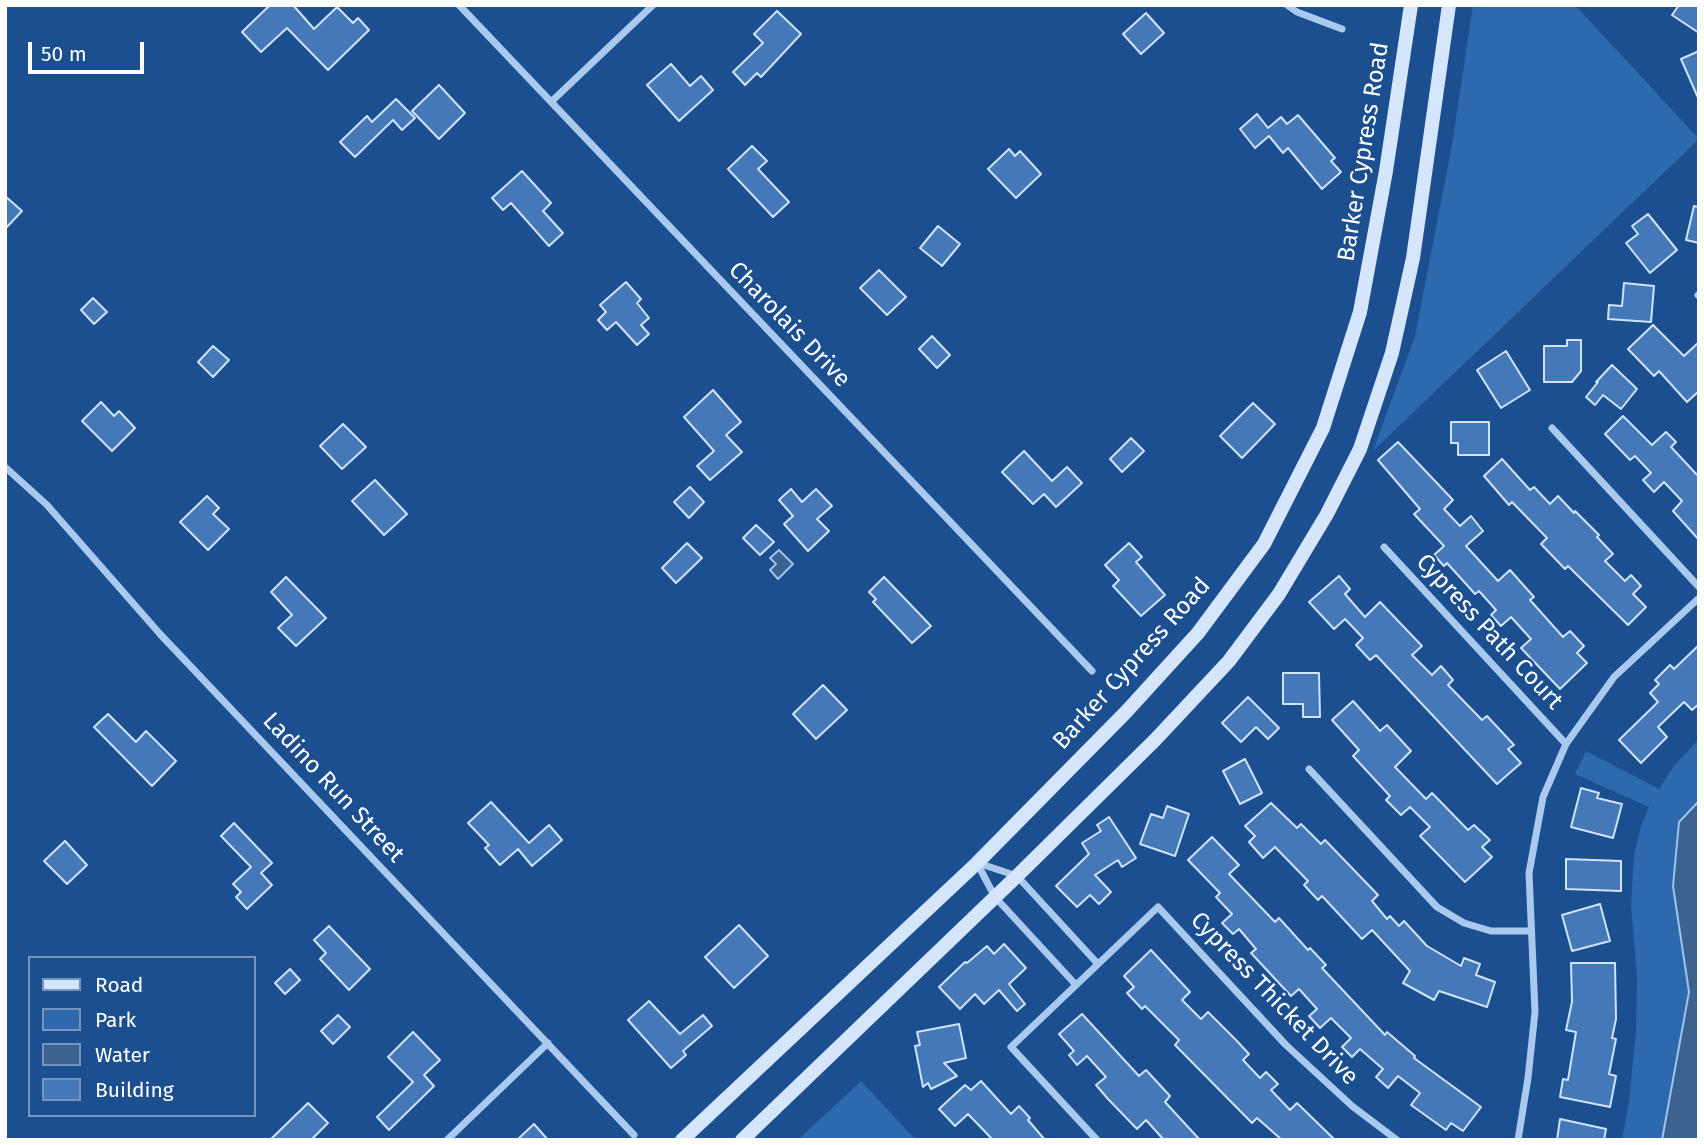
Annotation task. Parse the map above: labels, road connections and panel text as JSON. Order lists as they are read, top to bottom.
{
  "streets": {
    "main road": ["Barker Cypress Road"],
    "street": [
      "Charolais Drive",
      "Cypress Path Court",
      "Ladino Run Street",
      "Cypress Thicket Drive"
    ]
  },
  "legend": [
    "Road",
    "Park",
    "Water",
    "Building"
  ],
  "scale_bar": "50 m"
}
